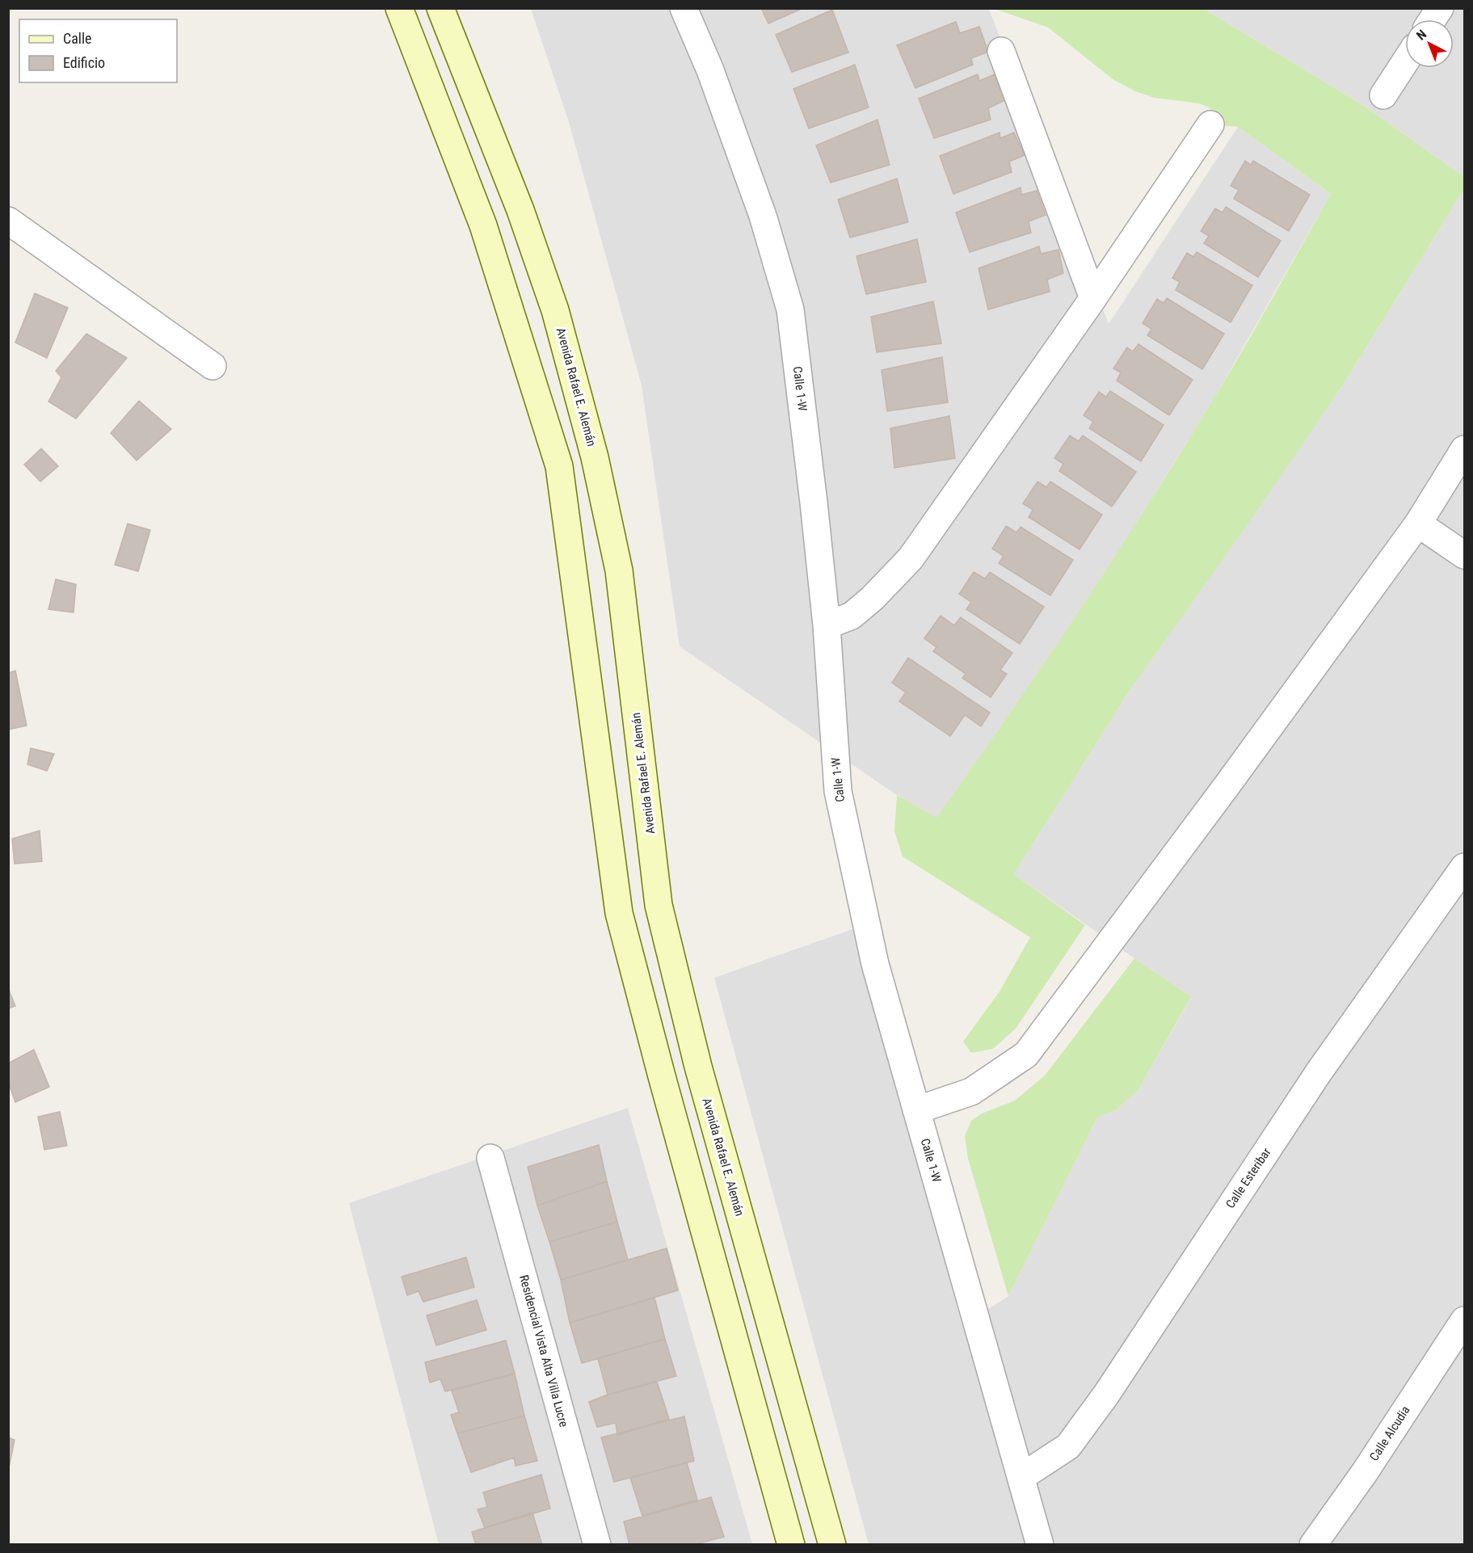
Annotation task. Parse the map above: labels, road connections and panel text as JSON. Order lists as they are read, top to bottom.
{
  "streets": {
    "main road": ["Avenida Rafael E. Alemán"],
    "street": [
      "Calle 1-W",
      "Calle Esteribar",
      "Residencial Vista Alta Villa Lucre",
      "Calle Alcudia"
    ]
  },
  "crossings": [
    ["Calle 1-W", "Calle Esteribar"]
  ],
  "legend": ["Calle", "Edificio"],
  "north": "top left"
}
